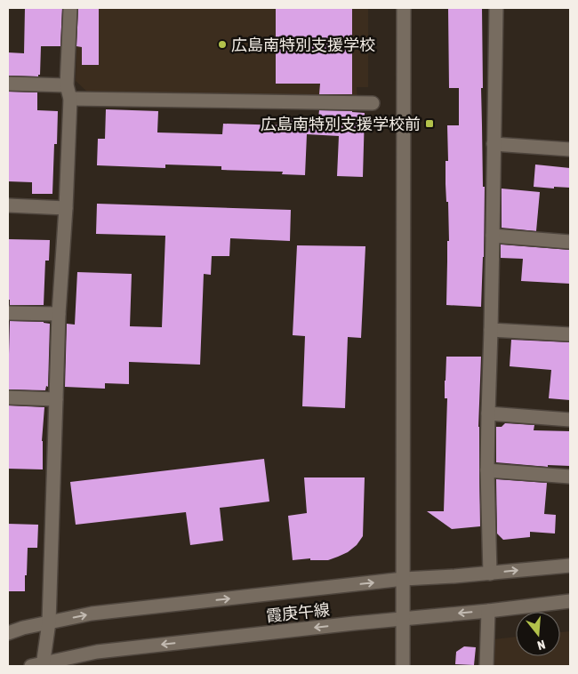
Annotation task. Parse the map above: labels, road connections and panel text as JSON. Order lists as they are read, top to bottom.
{
  "streets": {
    "street": ["霞庚午線"]
  },
  "places": {
    "other": ["広島南特別支援学校"],
    "transit": ["広島南特別支援学校前"]
  },
  "north": "bottom"
}
